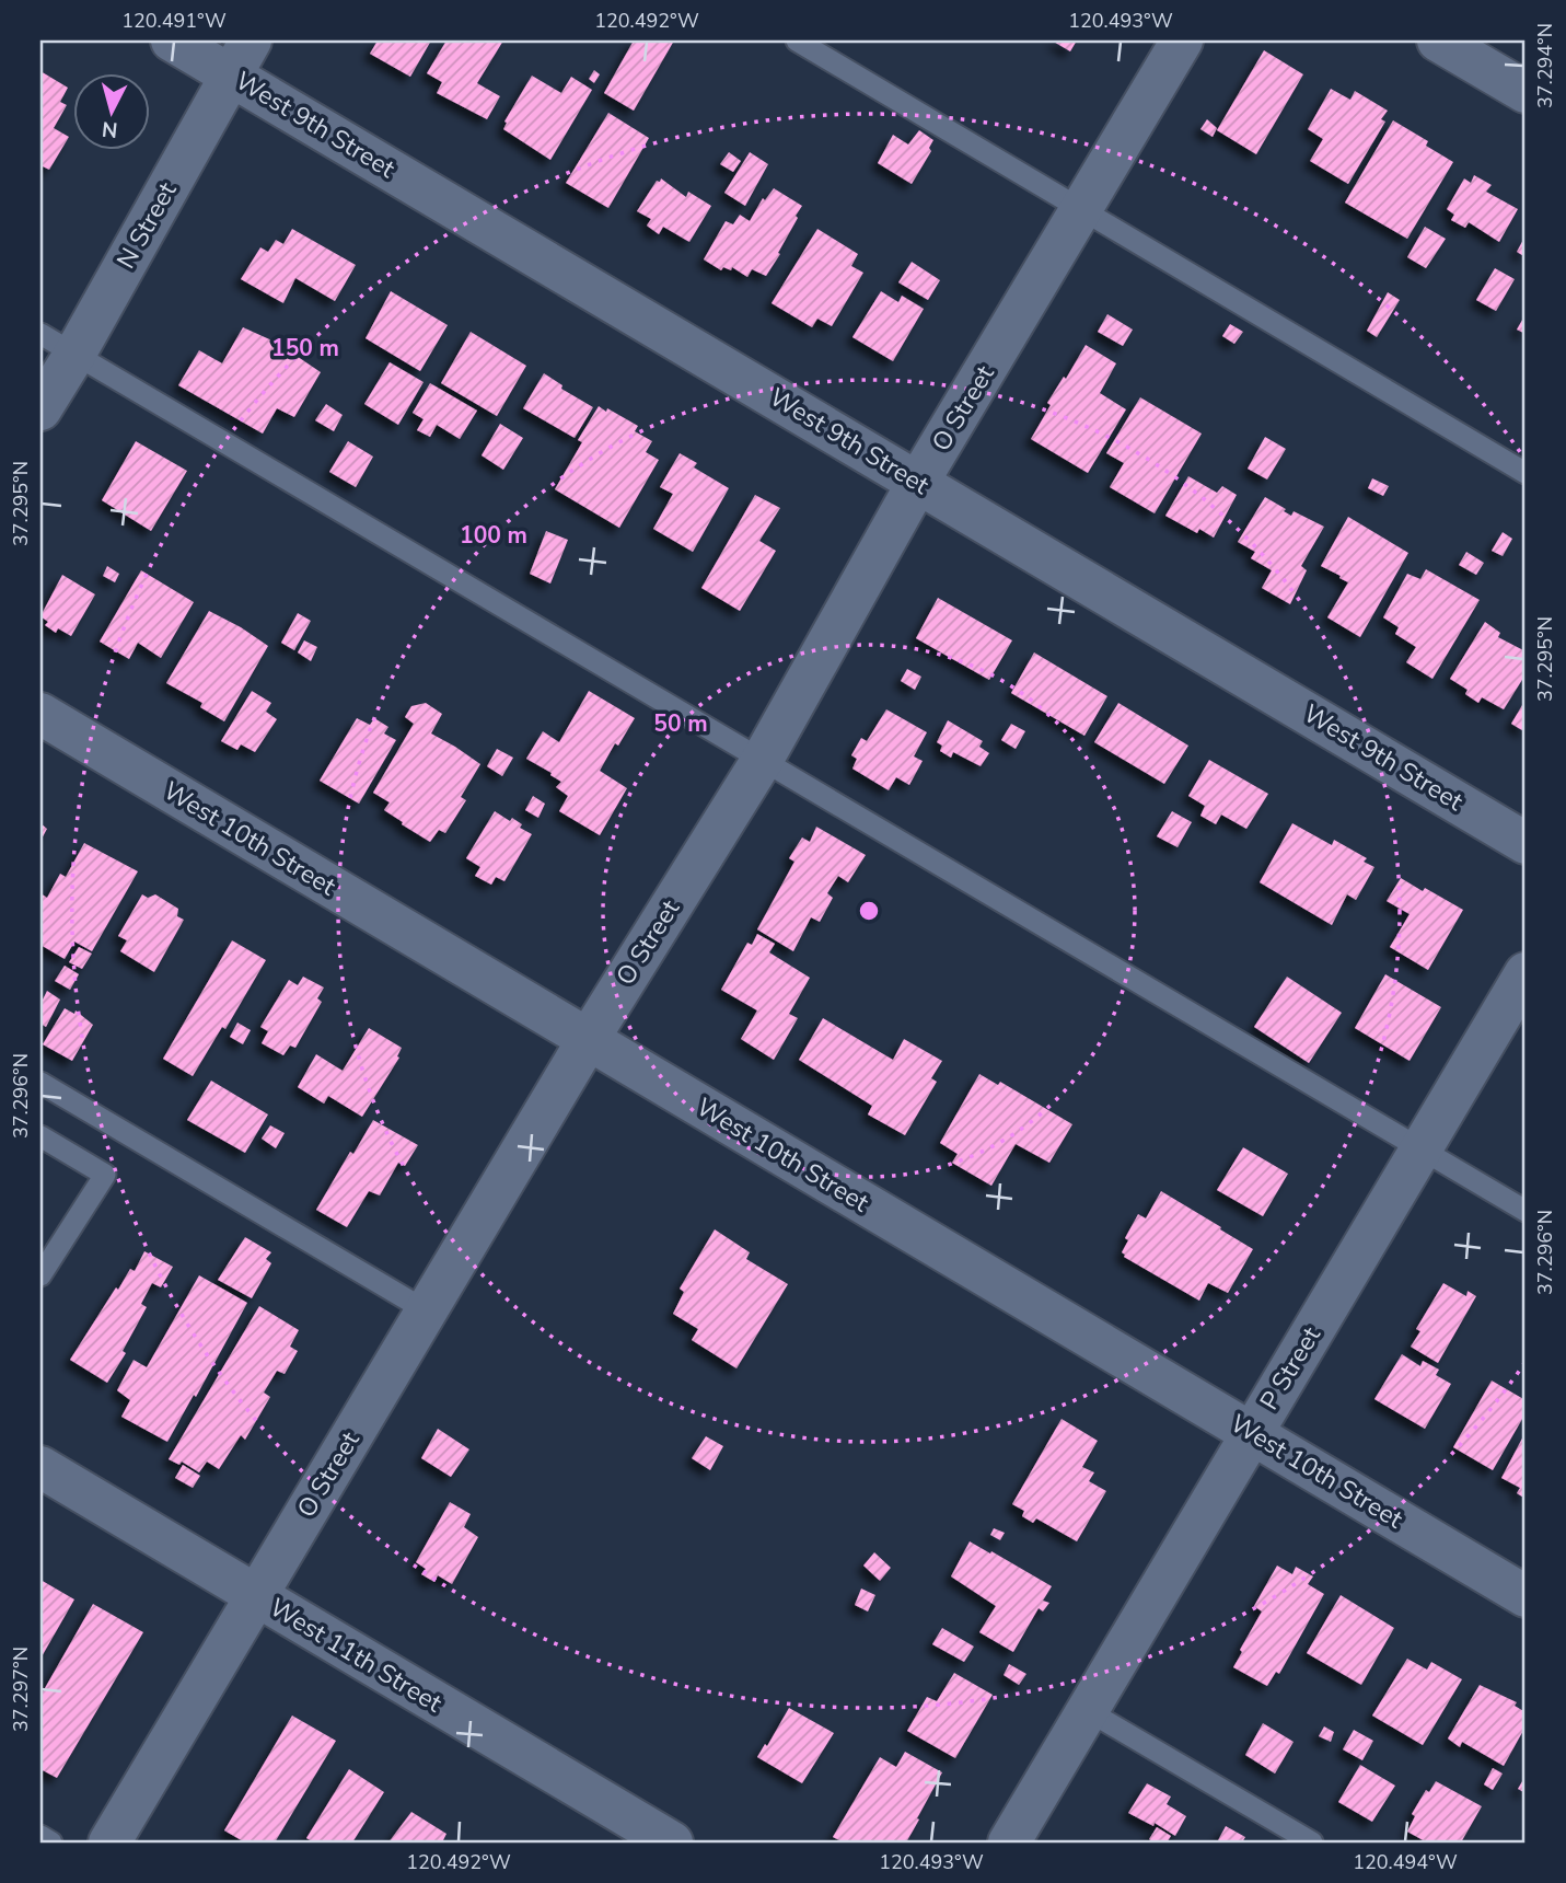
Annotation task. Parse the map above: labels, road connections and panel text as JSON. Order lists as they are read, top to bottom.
{
  "streets": {
    "street": [
      "West 9th Street",
      "N Street",
      "O Street",
      "West 10th Street",
      "P Street",
      "West 11th Street"
    ]
  },
  "crossings": [
    ["West 9th Street", "N Street"],
    ["West 9th Street", "O Street"],
    ["O Street", "West 10th Street"],
    ["O Street", "West 11th Street"],
    ["West 10th Street", "P Street"]
  ],
  "north": "bottom",
  "coordinates": [
    "120.491°W",
    "120.492°W",
    "120.493°W",
    "37.294°N",
    "37.295°N",
    "37.296°N",
    "37.297°N",
    "120.494°W"
  ],
  "rings": ["150 m", "100 m", "50 m"]
}
